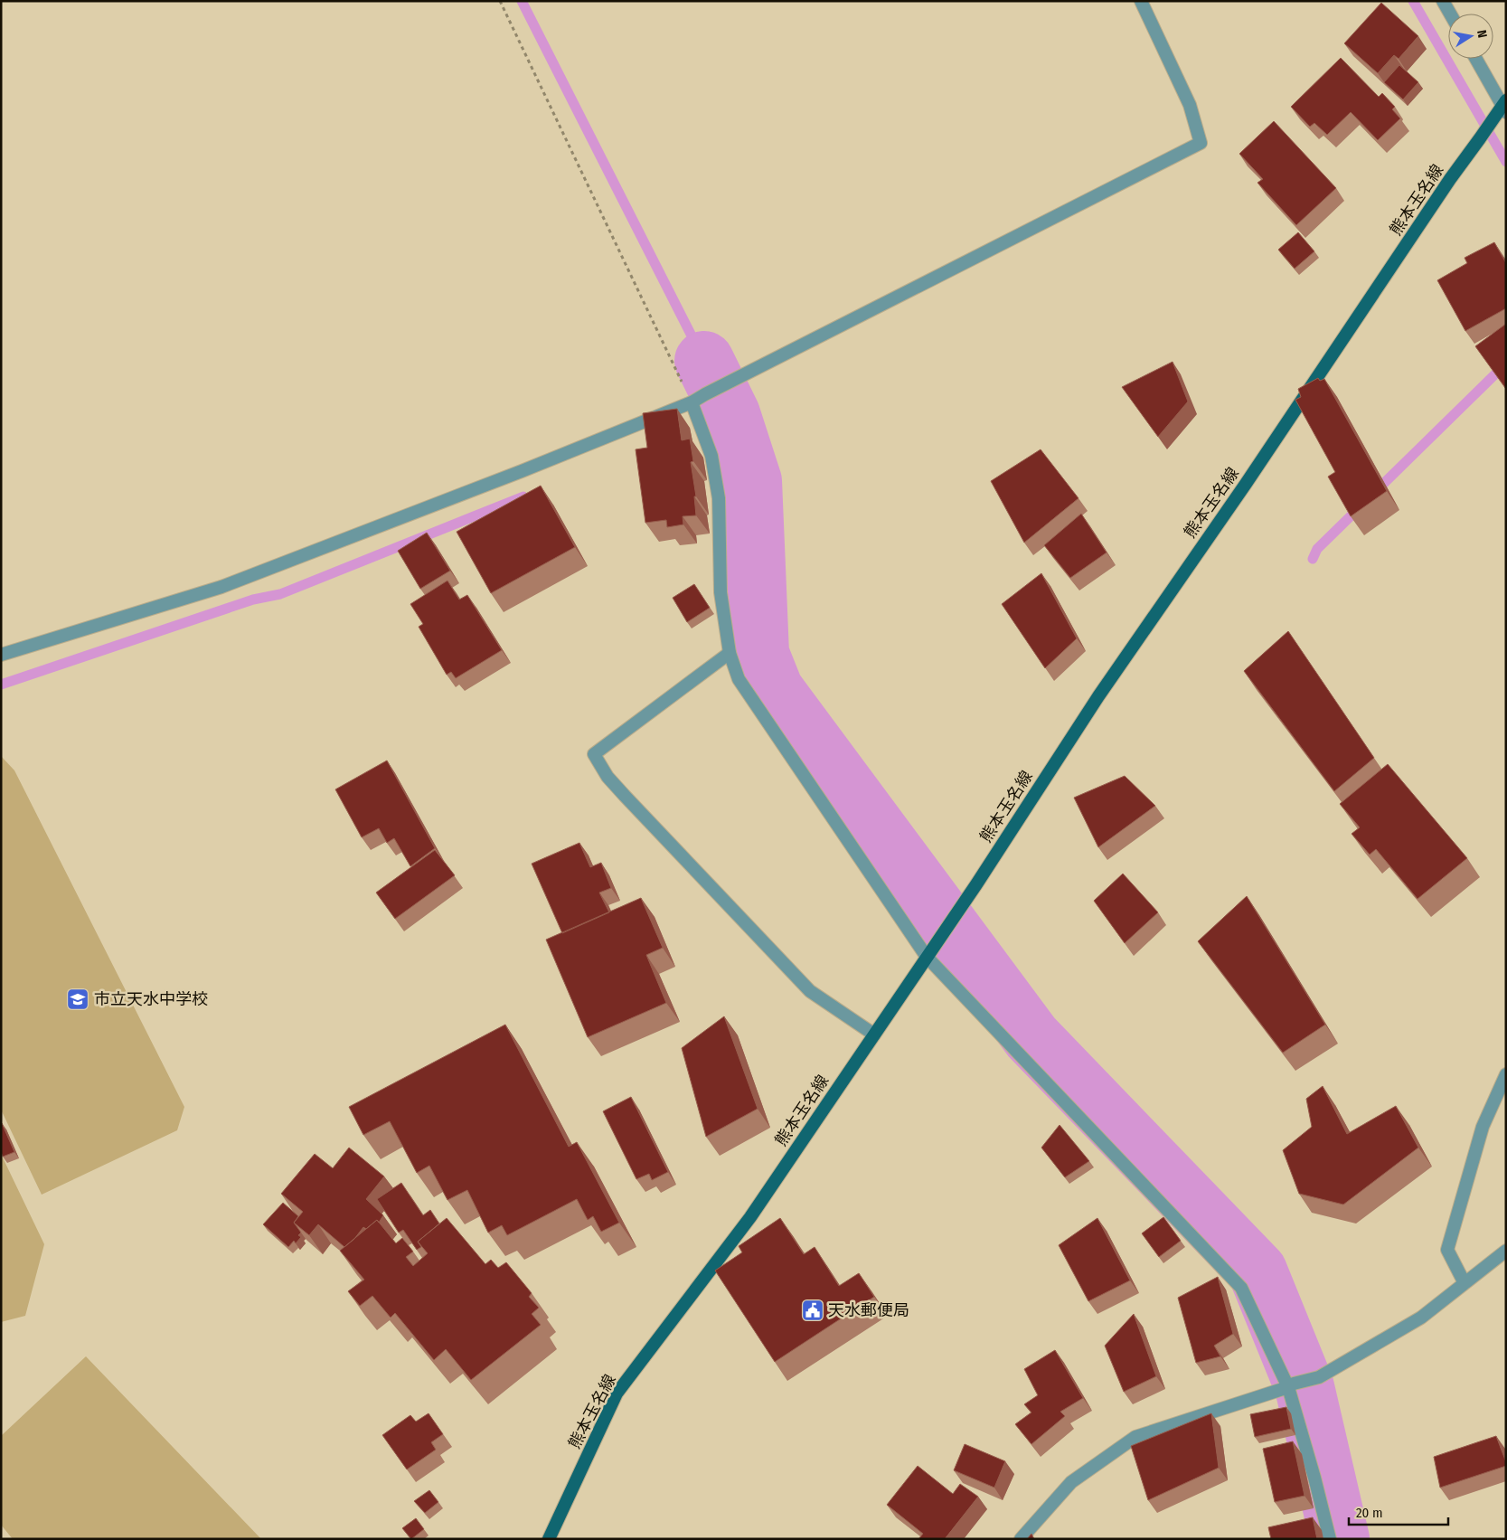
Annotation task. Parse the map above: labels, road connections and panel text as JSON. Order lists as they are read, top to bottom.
{
  "streets": {
    "main road": ["熊本玉名線"]
  },
  "places": {
    "school or university": ["市立天水中学校"],
    "public building": ["天水郵便局"]
  },
  "scale_bar": "20 m",
  "north": "right"
}
